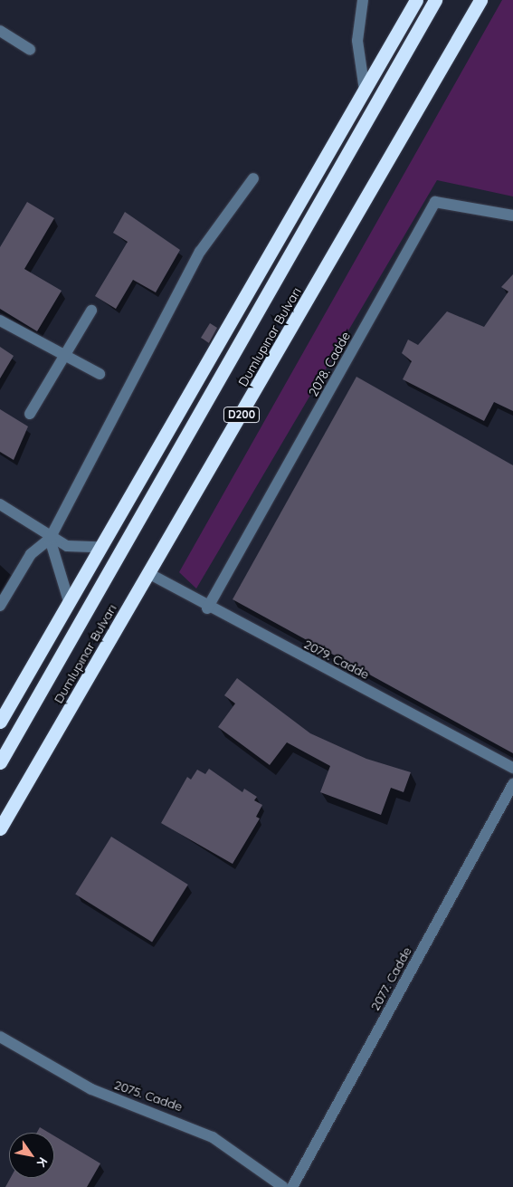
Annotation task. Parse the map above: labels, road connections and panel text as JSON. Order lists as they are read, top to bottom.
{
  "streets": {
    "highway": ["Dumlupınar Bulvarı", "D200"],
    "street": [
      "2078. Cadde",
      "2079. Cadde",
      "2077. Cadde",
      "2075. Cadde"
    ]
  },
  "crossings": [
    ["Dumlupınar Bulvarı", "2079. Cadde"],
    ["2078. Cadde", "2079. Cadde"]
  ],
  "north": "bottom right"
}
